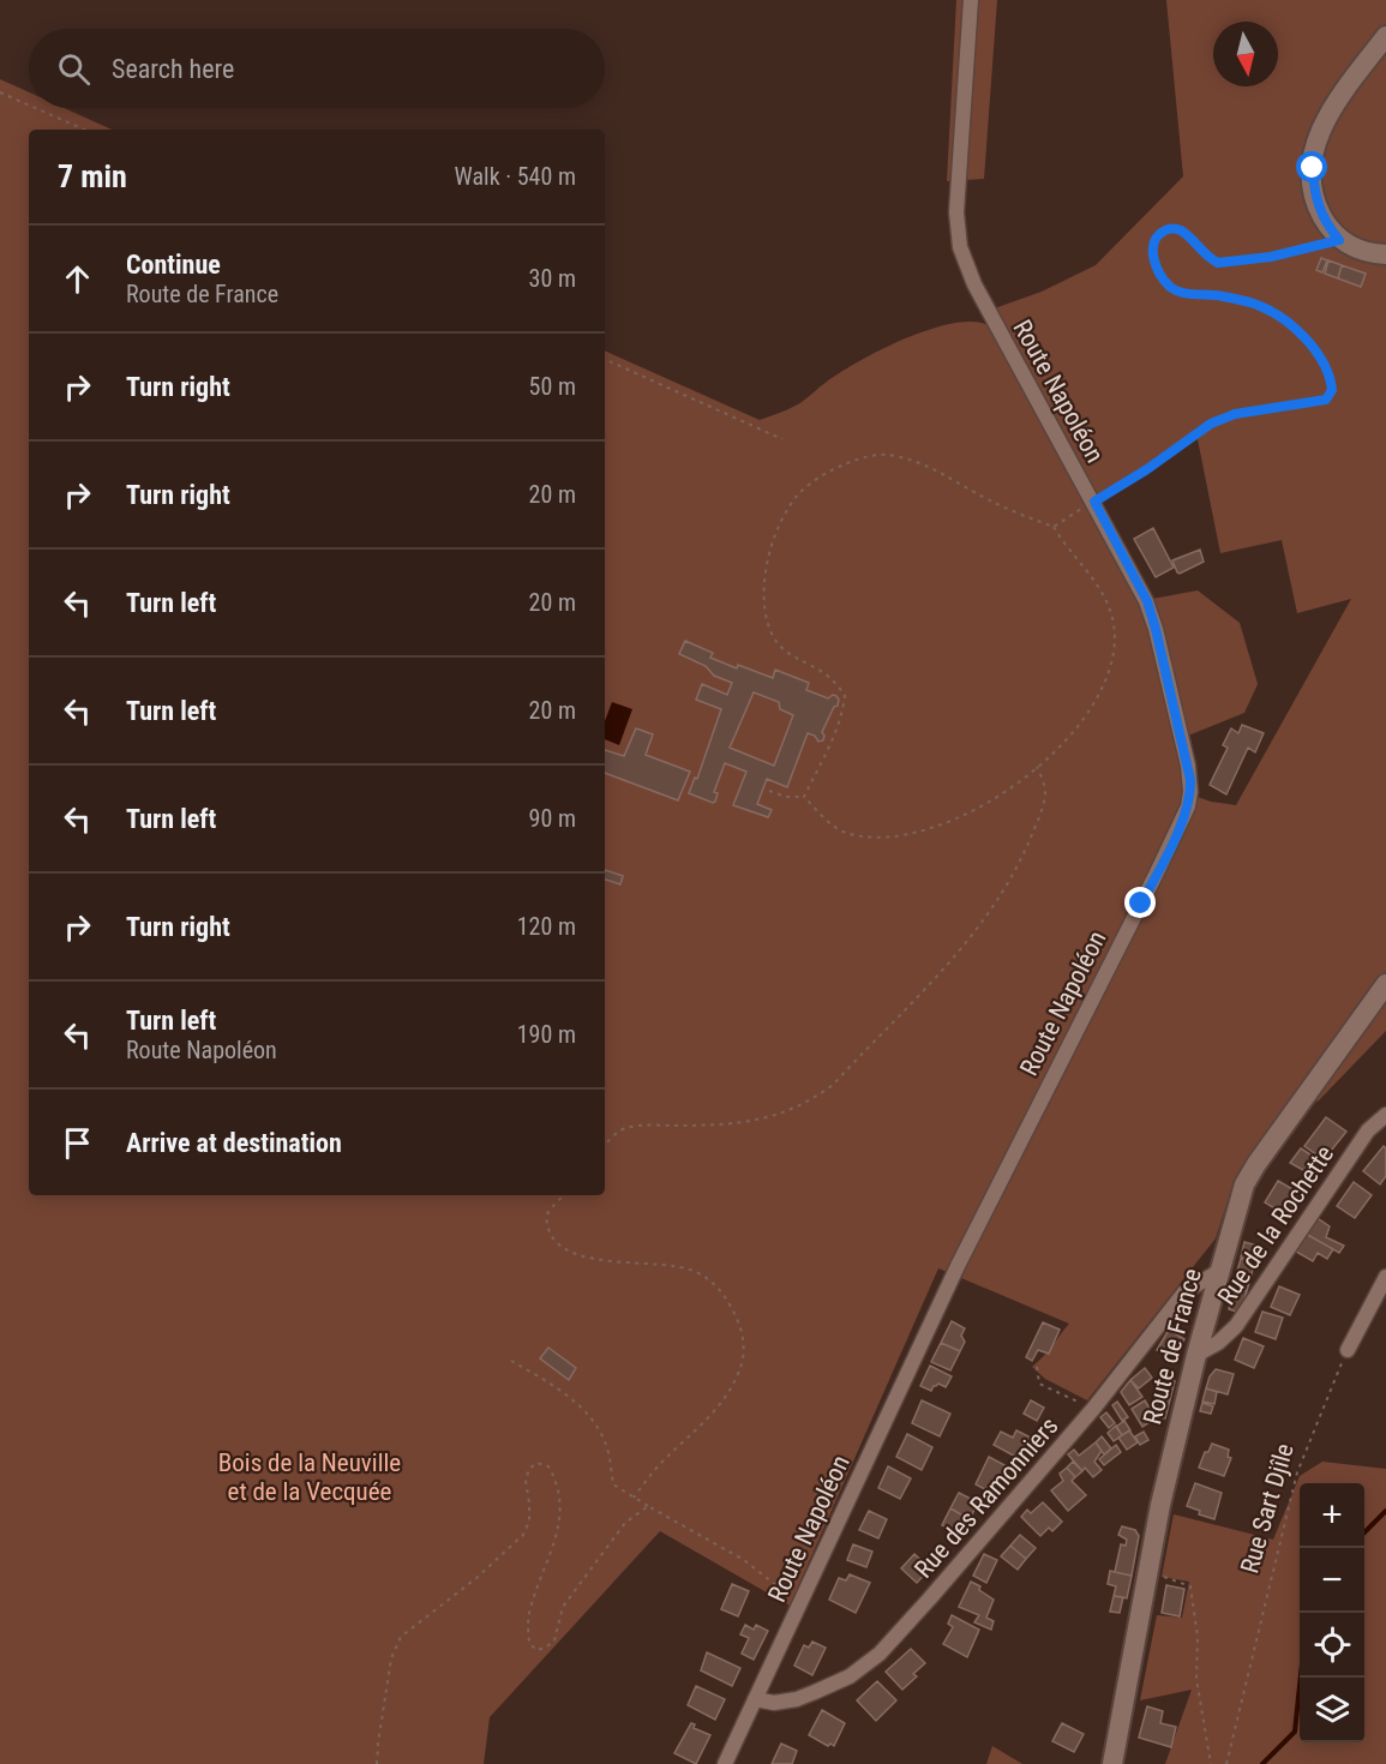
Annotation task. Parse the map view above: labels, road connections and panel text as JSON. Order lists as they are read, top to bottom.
{
  "streets": {
    "main road": ["Route de France"],
    "street": ["Route Napoléon", "Rue de la Rochette", "Rue des Ramonniers"],
    "path": ["Rue Sart Djîle"]
  },
  "crossings": [
    ["Route Napoléon", "Rue des Ramonniers"],
    ["Rue de la Rochette", "Route de France"],
    ["Route de France", "Rue des Ramonniers"]
  ],
  "parks": ["Bois de la Neuville et de la Vecquée"],
  "north": "bottom",
  "page": {
    "search": "Search here",
    "heading": ["7 min", "Walk · 540 m"],
    "list": [
      ["Continue", "Route de France", "30 m"],
      ["Turn right", "50 m"],
      ["Turn right", "20 m"],
      ["Turn left", "20 m"],
      ["Turn left", "20 m"],
      ["Turn left", "90 m"],
      ["Turn right", "120 m"],
      ["Turn left", "Route Napoléon", "190 m"],
      "Arrive at destination"
    ],
    "map_buttons": ["+", "−"]
  }
}
